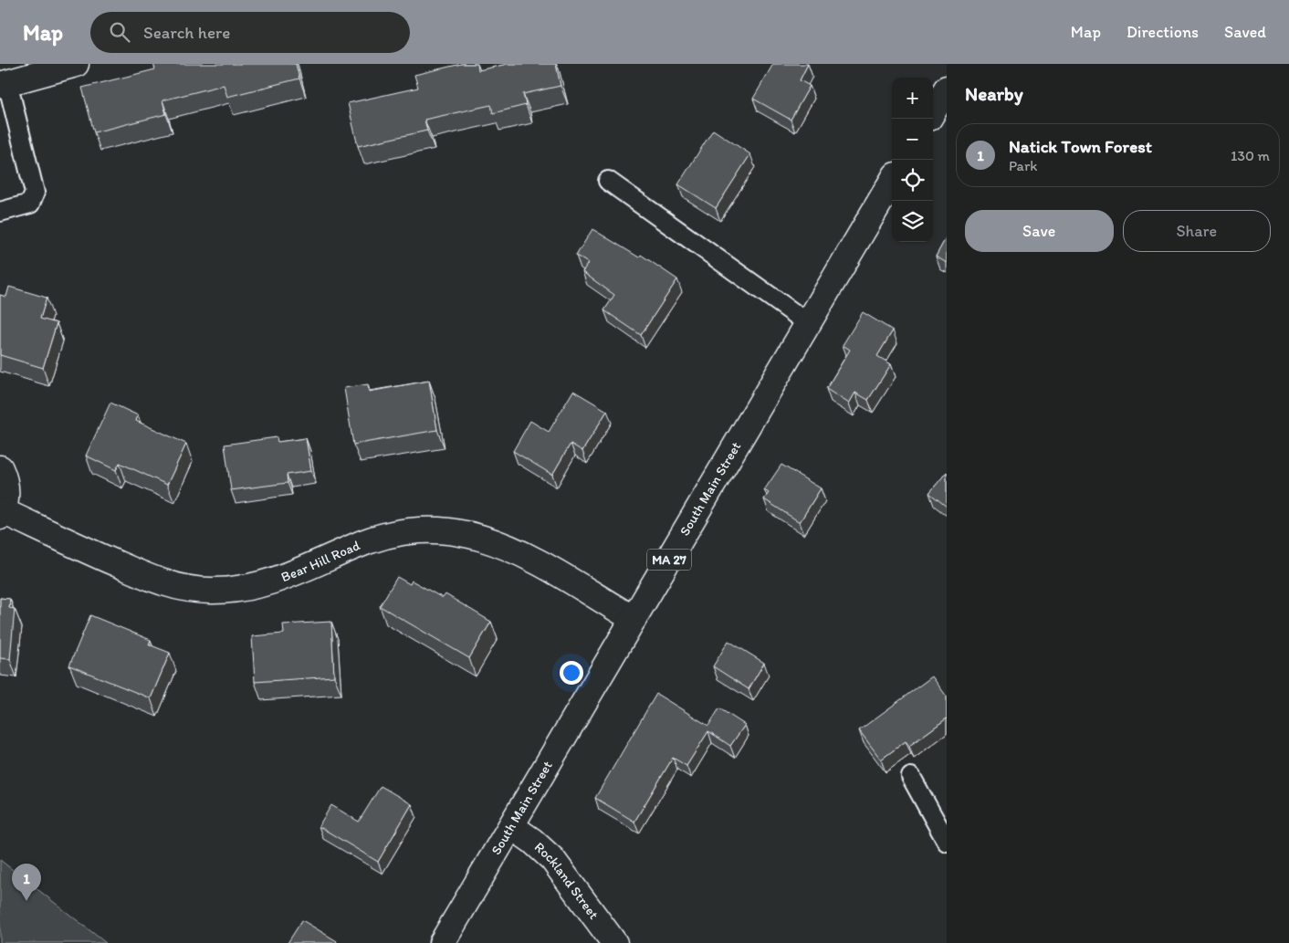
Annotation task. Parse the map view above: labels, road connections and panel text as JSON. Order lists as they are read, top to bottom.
{
  "streets": {
    "street": [
      "South Main Street",
      "MA 27",
      "Bear Hill Road",
      "Rockland Street"
    ]
  },
  "crossings": [
    ["South Main Street", "Bear Hill Road"],
    ["South Main Street", "Rockland Street"]
  ],
  "page": {
    "header": "Map",
    "search": "Search here",
    "nav": ["Map", "Directions", "Saved"],
    "heading": "Nearby",
    "map_buttons": ["+", "−"],
    "list": [
      {
        "mark": "1",
        "name": "Natick Town Forest",
        "note": "Park",
        "value": "130 m"
      }
    ],
    "buttons": ["Save", "Share"],
    "pins": "1"
  }
}
